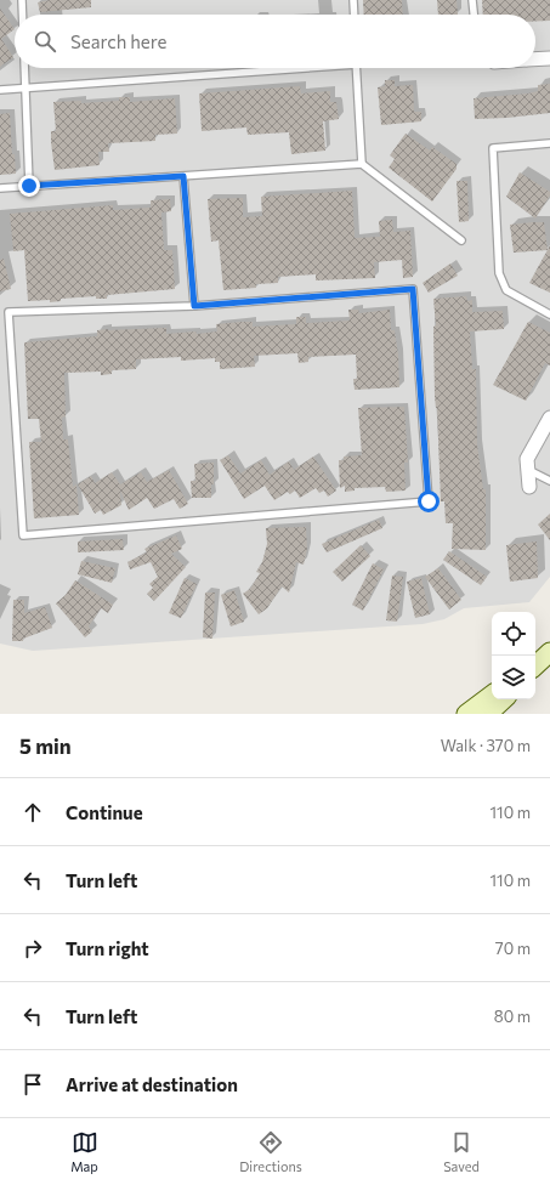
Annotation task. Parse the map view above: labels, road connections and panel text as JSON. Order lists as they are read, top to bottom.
{
  "page": {
    "search": "Search here",
    "heading": ["5 min", "Walk · 370 m"],
    "list": [
      ["Continue", "110 m"],
      ["Turn left", "110 m"],
      ["Turn right", "70 m"],
      ["Turn left", "80 m"],
      "Arrive at destination"
    ],
    "nav": ["Map", "Directions", "Saved"]
  }
}
